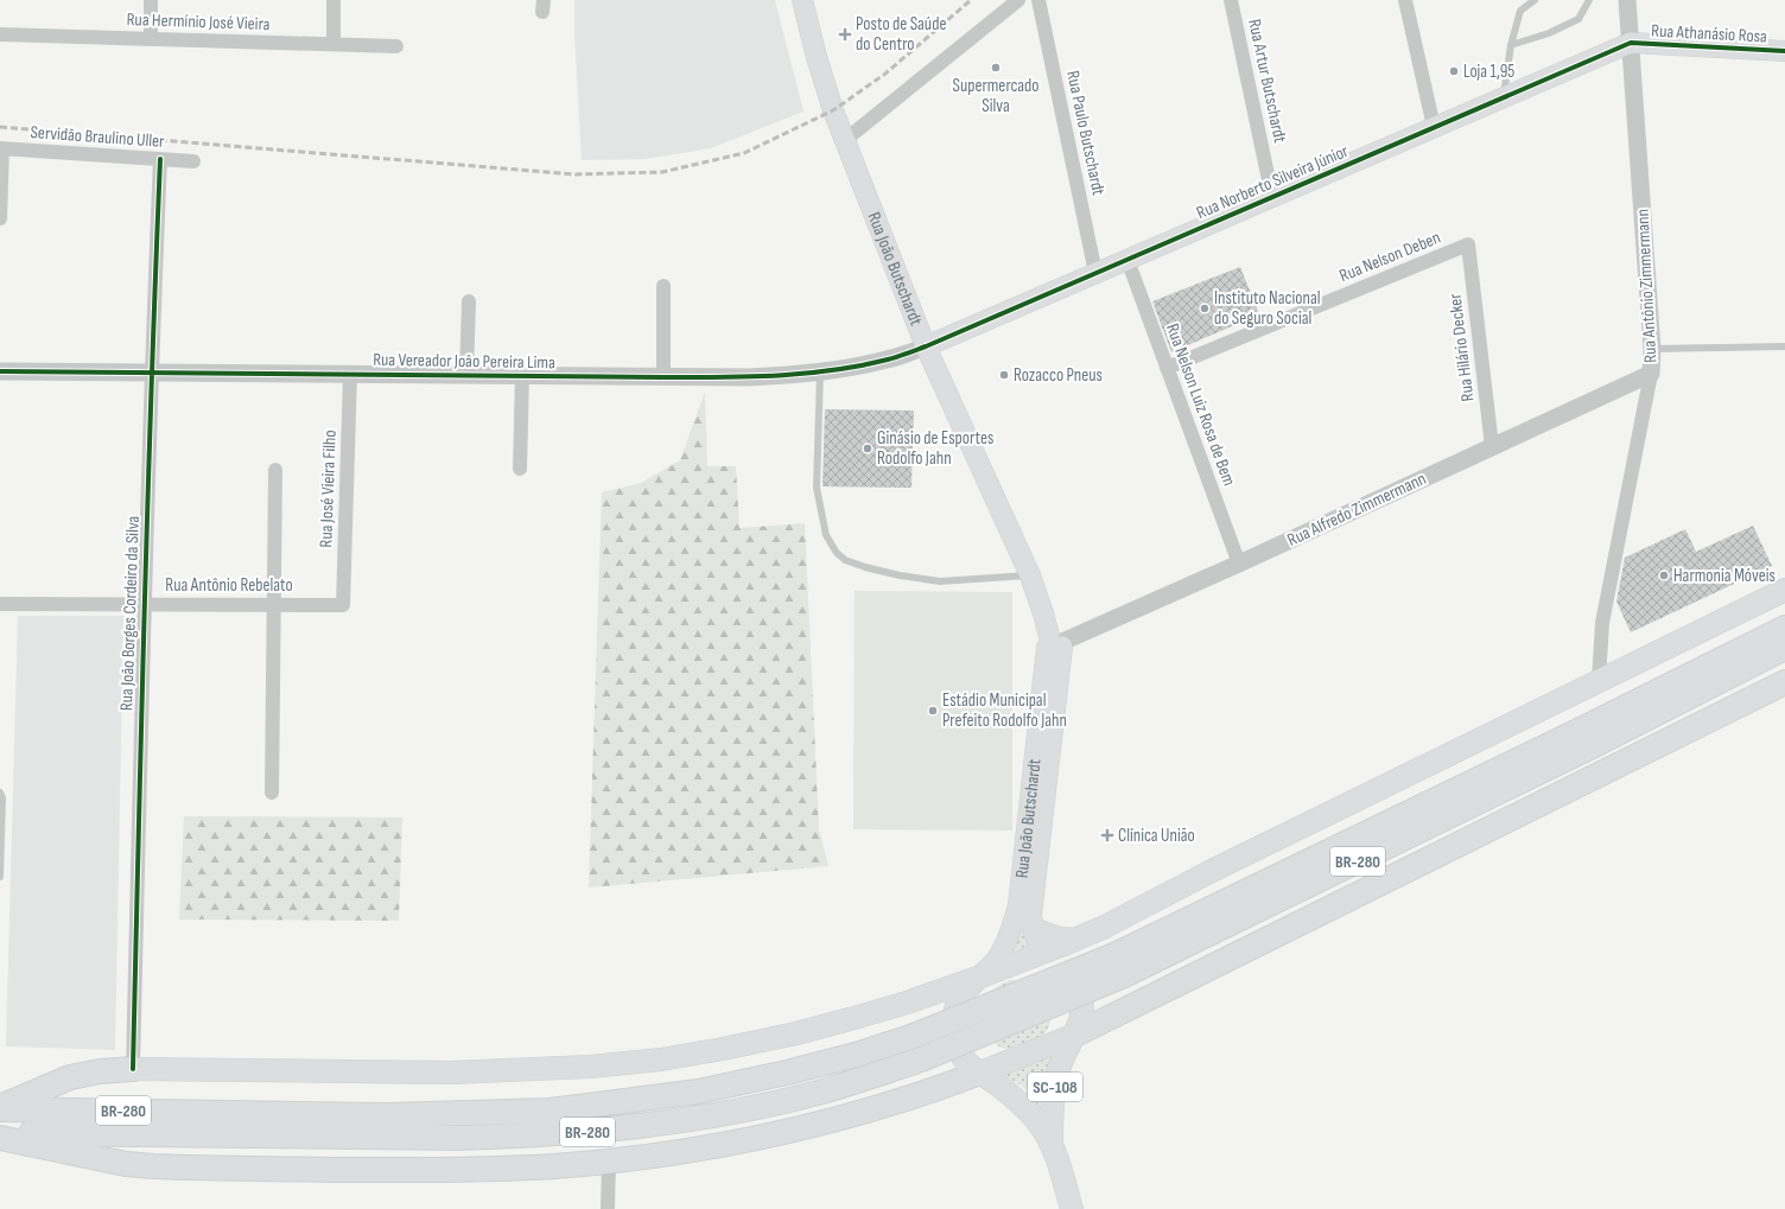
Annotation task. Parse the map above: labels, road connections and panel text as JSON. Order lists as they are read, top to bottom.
{
  "streets": {
    "highway": ["BR-280"],
    "main road": [
      "Rua Athanásio Rosa",
      "Rua Norberto Silveira Júnior",
      "Rua João Butschardt",
      "SC-108"
    ],
    "street": [
      "Rua Hermínio José Vieira",
      "Rua Artur Butschardt",
      "Rua Paulo Butschardt",
      "Servidão Braulino Uller",
      "Rua Nelson Deben",
      "Rua Antônio Zimmermann",
      "Rua Hilário Decker",
      "Rua Vereador João Pereira Lima",
      "Rua Nelson Luiz Rosa de Bem",
      "Rua José Vieira Filho",
      "Rua Alfredo Zimmermann",
      "Rua Antônio Rebelato",
      "Rua João Borges Cordeiro da Silva"
    ]
  },
  "crossings": [
    ["Rua Athanásio Rosa", "Rua Norberto Silveira Júnior"],
    ["Rua Athanásio Rosa", "Rua Antônio Zimmermann"],
    ["Rua Artur Butschardt", "Rua Norberto Silveira Júnior"],
    ["Rua Paulo Butschardt", "Rua Norberto Silveira Júnior"],
    ["Servidão Braulino Uller", "Rua João Borges Cordeiro da Silva"],
    ["Rua Norberto Silveira Júnior", "Rua João Butschardt"],
    ["Rua Norberto Silveira Júnior", "Rua Antônio Zimmermann"],
    ["Rua Norberto Silveira Júnior", "Rua Vereador João Pereira Lima"],
    ["Rua Norberto Silveira Júnior", "Rua Nelson Luiz Rosa de Bem"],
    ["Rua Nelson Deben", "Rua Hilário Decker"],
    ["Rua Nelson Deben", "Rua Nelson Luiz Rosa de Bem"],
    ["Rua João Butschardt", "Rua Vereador João Pereira Lima"],
    ["Rua João Butschardt", "Rua Alfredo Zimmermann"],
    ["Rua João Butschardt", "SC-108"],
    ["Rua Antônio Zimmermann", "Rua Alfredo Zimmermann"],
    ["Rua Hilário Decker", "Rua Alfredo Zimmermann"],
    ["Rua Vereador João Pereira Lima", "Rua José Vieira Filho"],
    ["Rua Vereador João Pereira Lima", "Rua João Borges Cordeiro da Silva"],
    ["Rua Nelson Luiz Rosa de Bem", "Rua Alfredo Zimmermann"],
    ["Rua José Vieira Filho", "Rua Antônio Rebelato"],
    ["Rua Antônio Rebelato", "Rua João Borges Cordeiro da Silva"]
  ],
  "places": {
    "health": ["Posto de Saúde do Centro", "Clínica União"],
    "other": [
      "Supermercado Silva",
      "Loja 1,95",
      "Instituto Nacional do Seguro Social",
      "Rozacco Pneus",
      "Ginásio de Esportes Rodolfo Jahn",
      "Harmonia Móveis",
      "Estádio Municipal Prefeito Rodolfo Jahn"
    ]
  }
}
